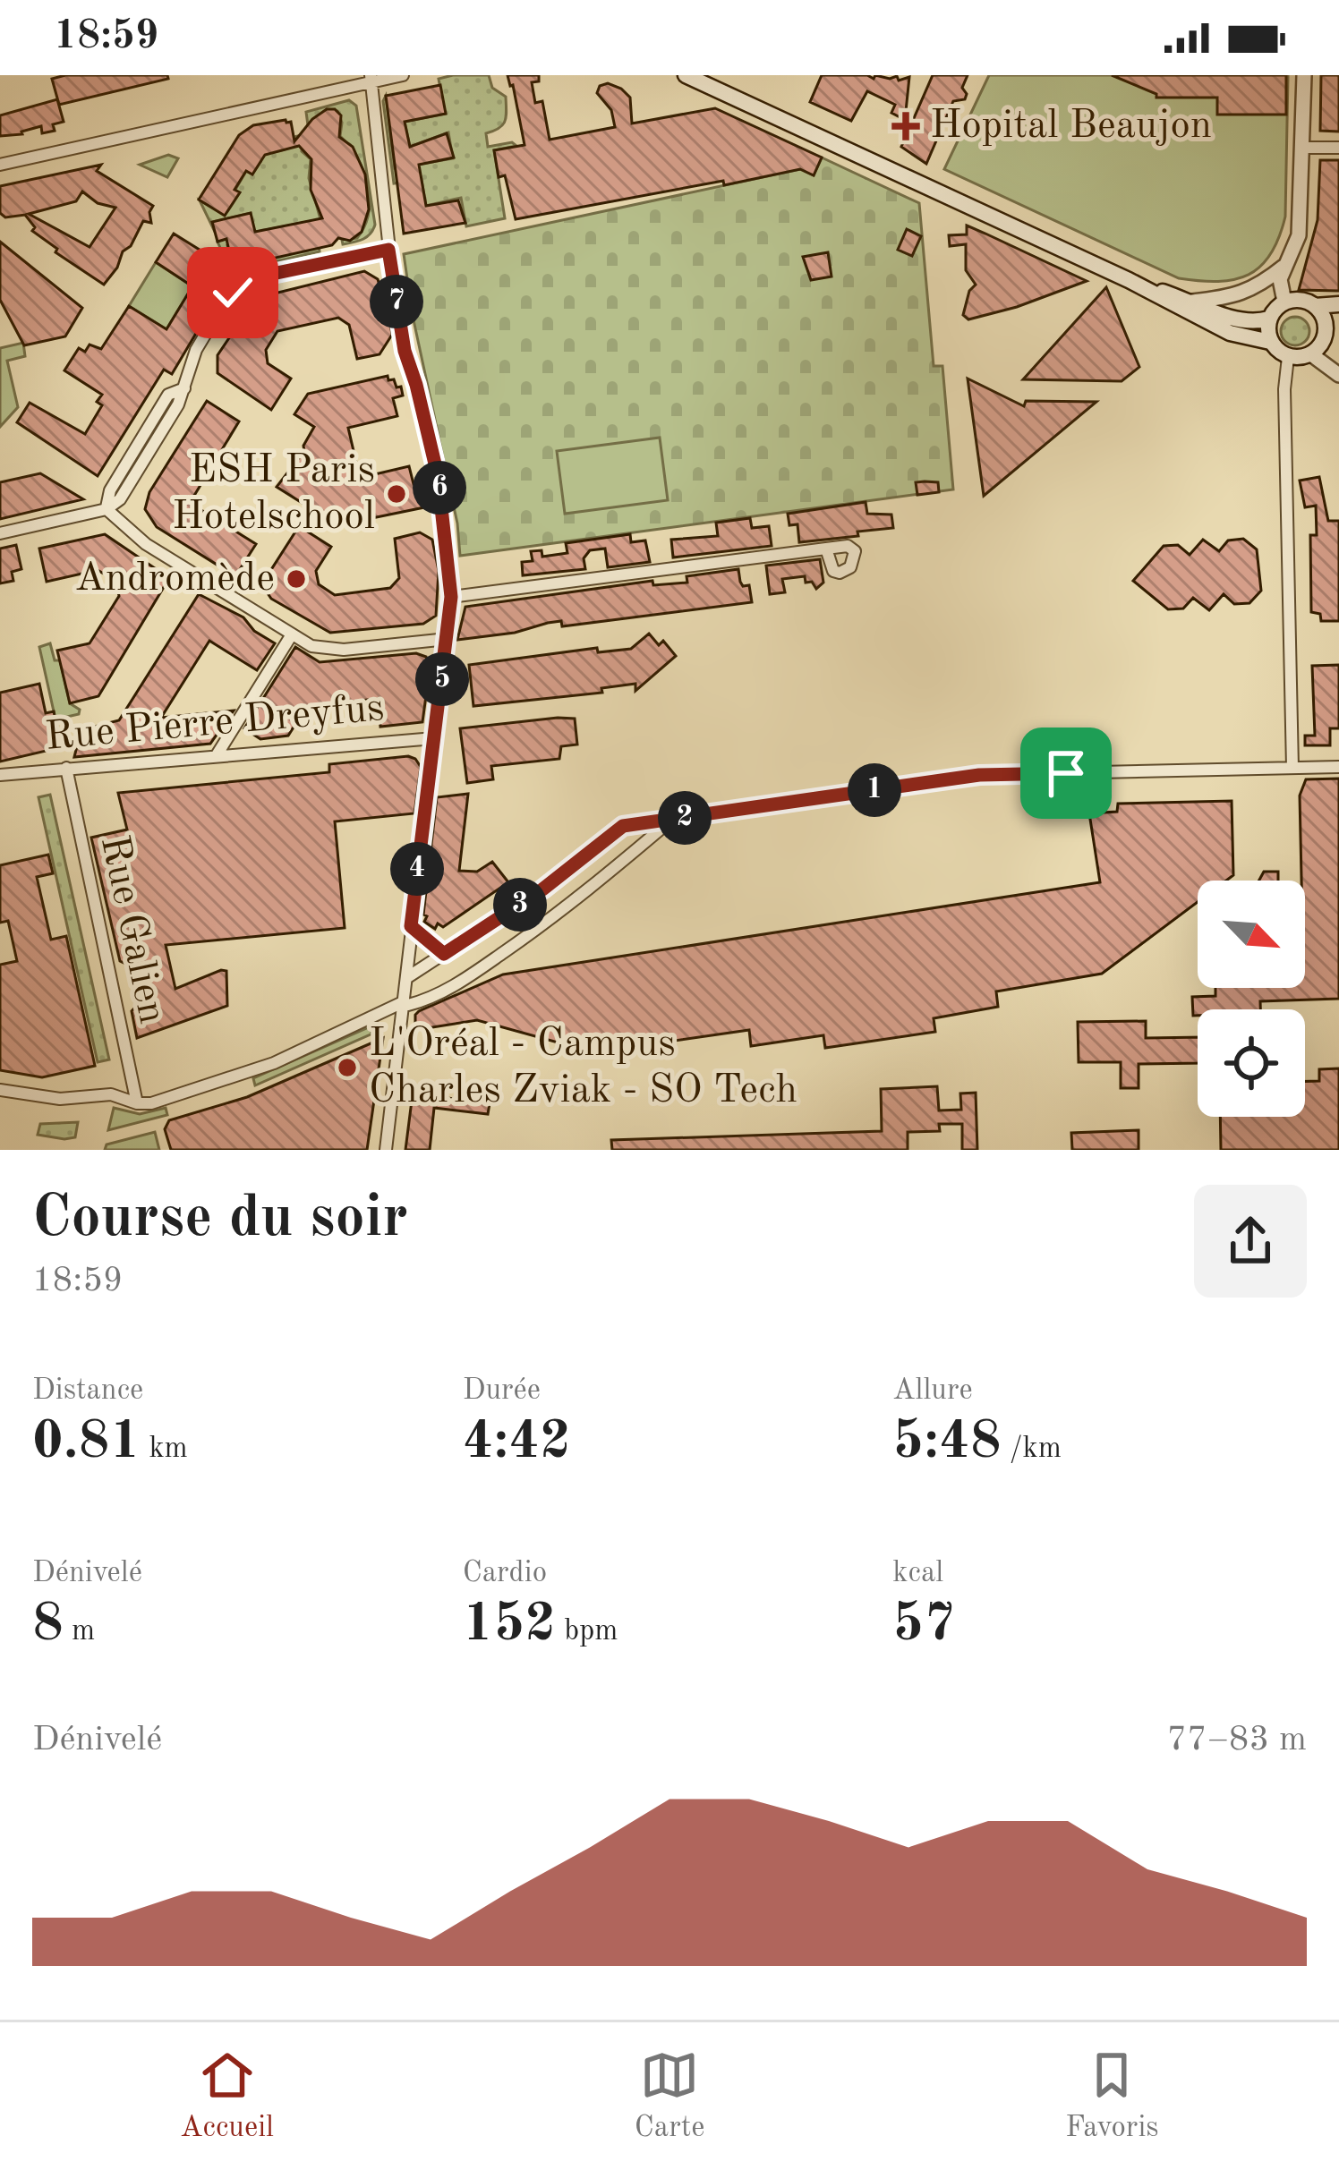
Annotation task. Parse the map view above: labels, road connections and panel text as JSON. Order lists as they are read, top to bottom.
{
  "streets": {
    "street": ["Rue Pierre Dreyfus", "Rue Galien"]
  },
  "crossings": [
    ["Rue Pierre Dreyfus", "Rue Galien"]
  ],
  "places": {
    "health": ["Hopital Beaujon"],
    "other": ["ESH Paris Hotelschool", "Andromède", "L'Oréal - Campus Charles Zviak - SO Tech"]
  },
  "north": "bottom right",
  "page": {
    "status": "18:59",
    "pins": [
      "7",
      "6",
      "5",
      "1",
      "2",
      "4",
      "3"
    ],
    "heading": ["Course du soir", "18:59"],
    "stats": [
      ["Distance", "0.81 km"],
      ["Durée", "4:42"],
      ["Allure", "5:48 /km"],
      ["Dénivelé", "8 m"],
      ["Cardio", "152 bpm"],
      ["kcal", "57"]
    ],
    "chart": ["Dénivelé", "77–83 m"],
    "tabs": ["Accueil", "Carte", "Favoris"]
  }
}
